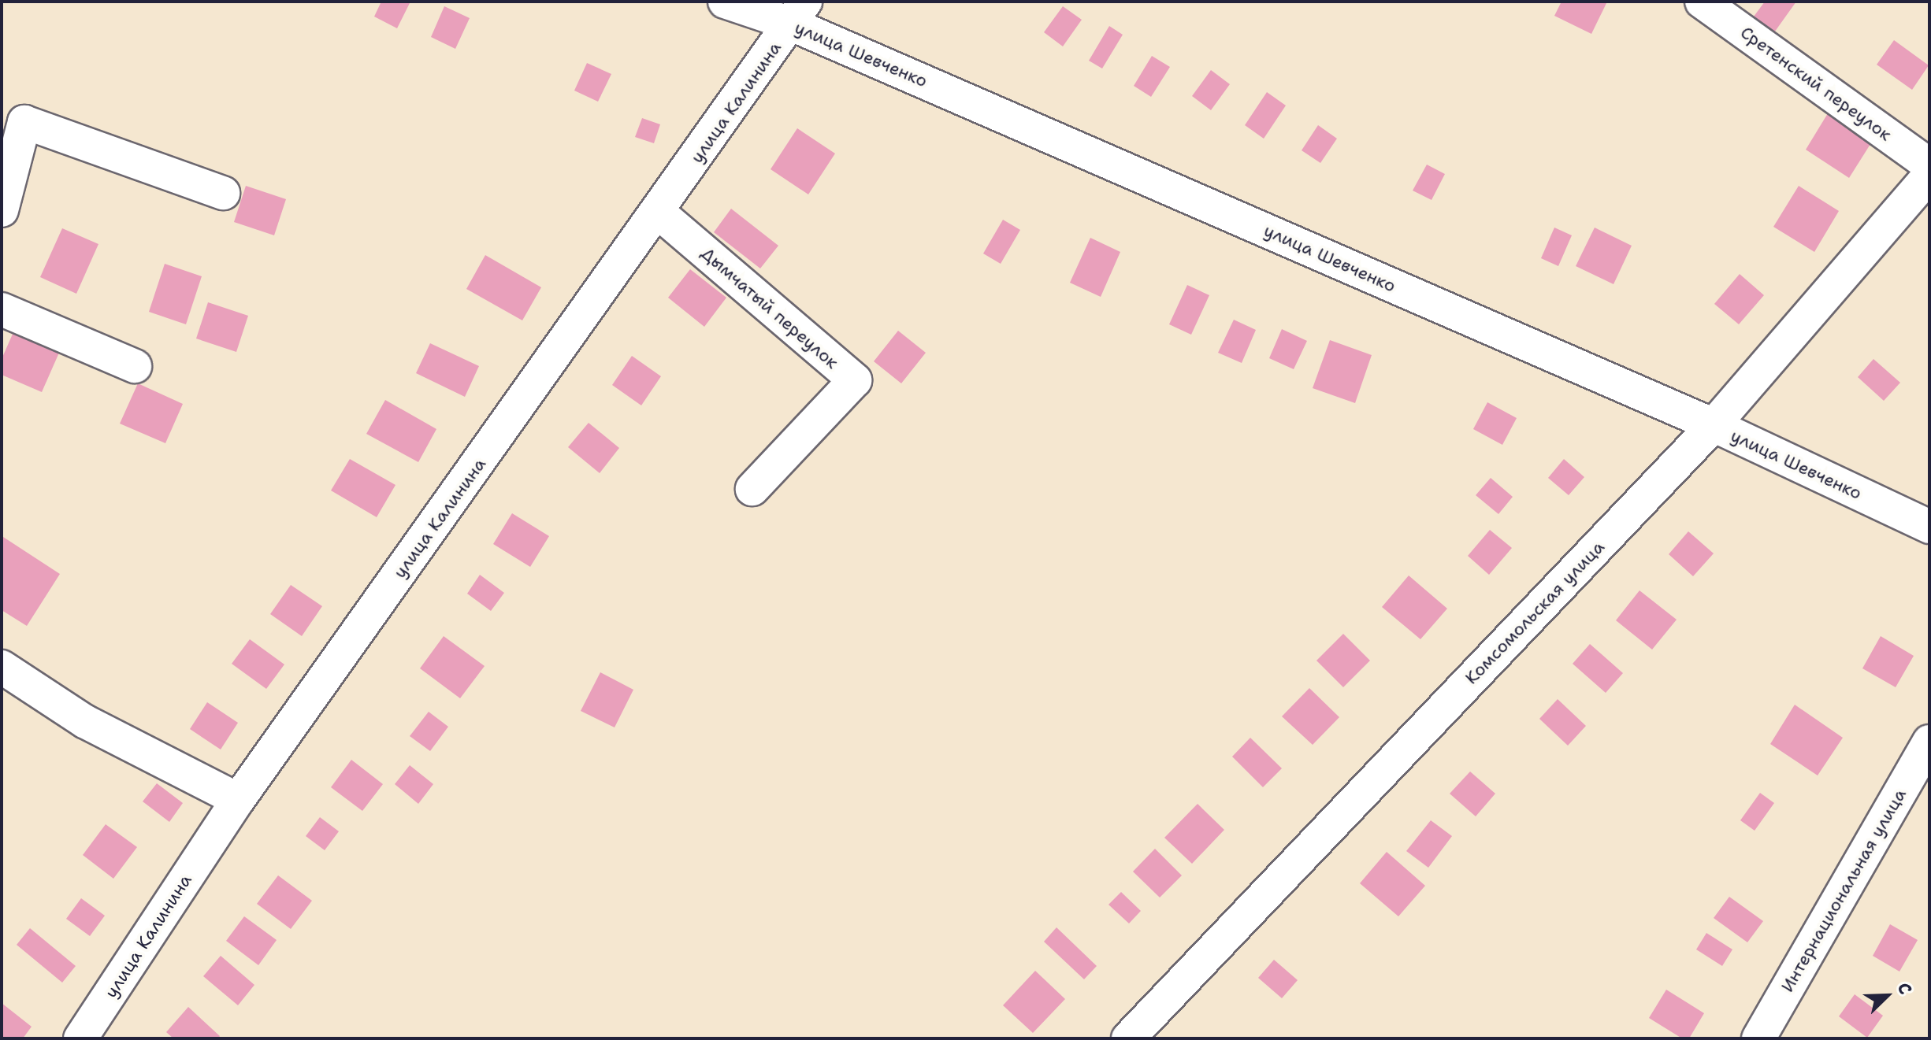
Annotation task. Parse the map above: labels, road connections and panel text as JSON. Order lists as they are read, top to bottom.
{
  "streets": {
    "street": [
      "улица Шевченко",
      "Сретенский переулок",
      "улица Калинина",
      "Дымчатый переулок",
      "Комсомольская улица",
      "Интернациональная улица"
    ]
  },
  "crossings": [
    ["улица Шевченко", "улица Калинина"],
    ["улица Шевченко", "Комсомольская улица"],
    ["улица Калинина", "Дымчатый переулок"]
  ],
  "north": "top right"
}
